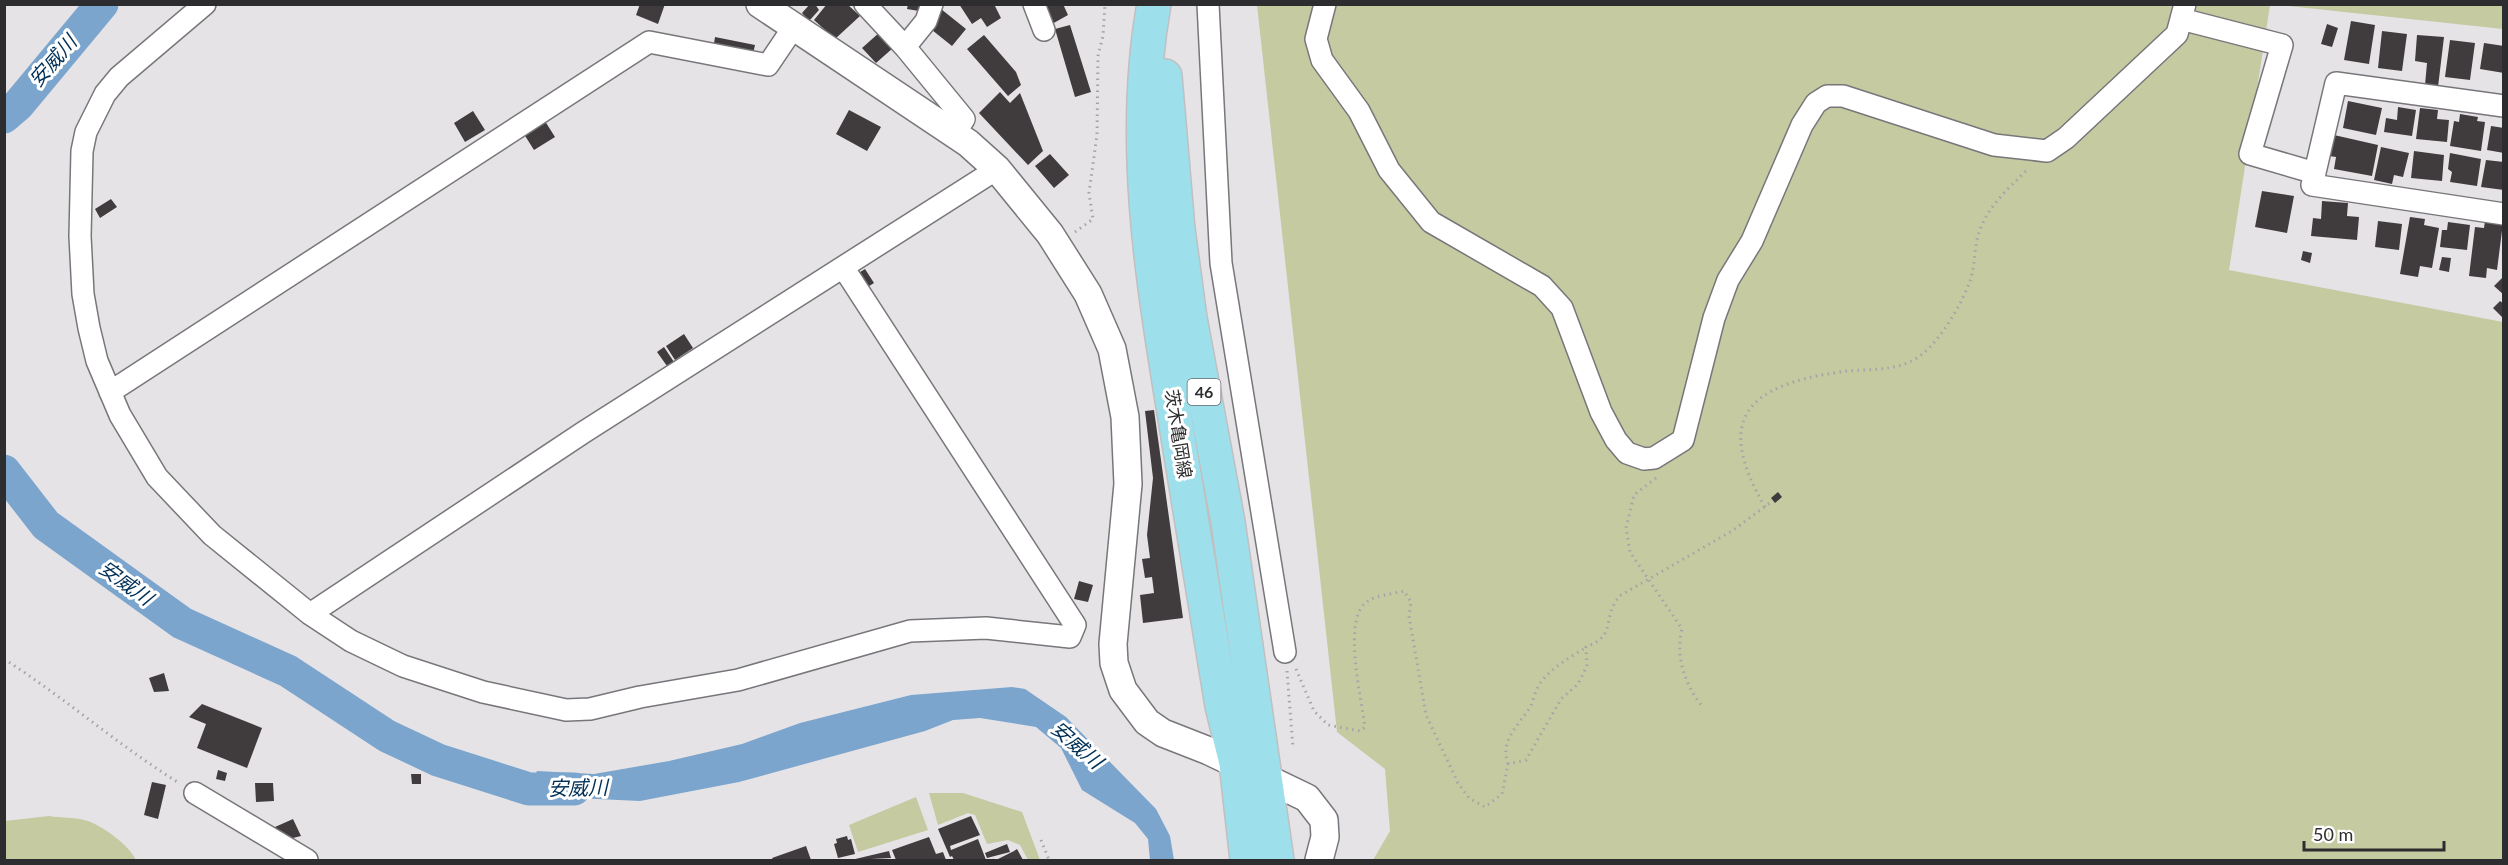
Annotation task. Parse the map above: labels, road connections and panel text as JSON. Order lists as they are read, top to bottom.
{
  "streets": {
    "main road": ["46", "茨木亀岡線"]
  },
  "water": ["安威川"],
  "scale_bar": "50 m"
}
